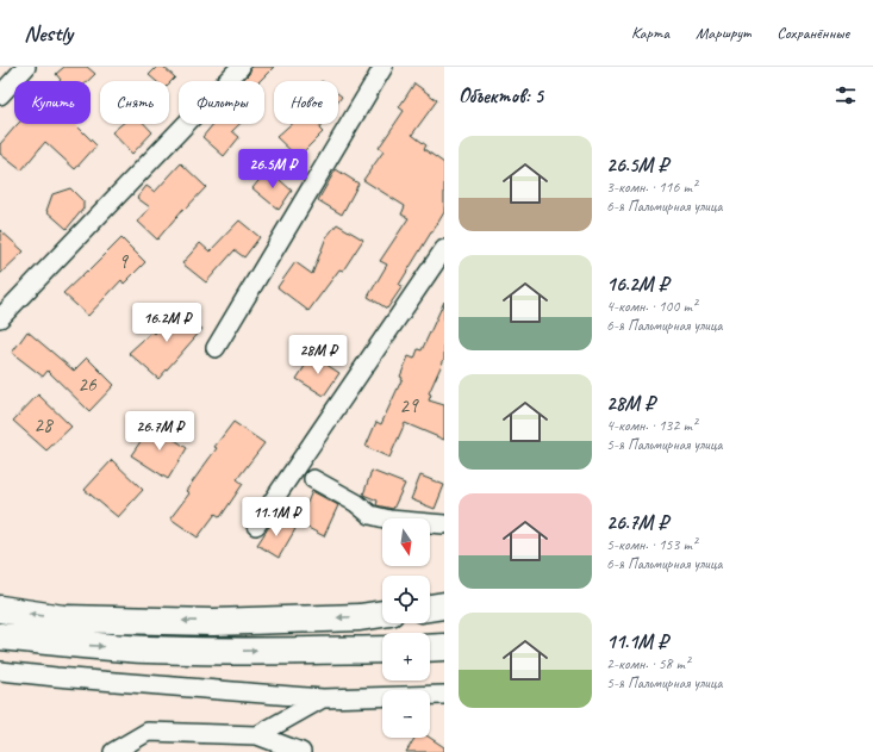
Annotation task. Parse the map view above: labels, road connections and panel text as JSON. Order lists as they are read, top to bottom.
{
  "house_numbers": [
    "9",
    "26",
    "29",
    "28"
  ],
  "north": "bottom",
  "page": {
    "header": "Nestly",
    "nav": ["Карта", "Маршрут", "Сохранённые"],
    "heading": "Объектов: 5",
    "chip": [
      "Купить",
      "Снять",
      "Фильтры",
      "Новое"
    ],
    "list": [
      {
        "name": "26.5M ₽",
        "note": "3-комн. · 116 m² · 6-я Пальмирная улица"
      },
      {
        "name": "16.2M ₽",
        "note": "4-комн. · 100 m² · 6-я Пальмирная улица"
      },
      {
        "name": "28M ₽",
        "note": "4-комн. · 132 m² · 5-я Пальмирная улица"
      },
      {
        "name": "26.7M ₽",
        "note": "5-комн. · 153 m² · 6-я Пальмирная улица"
      },
      {
        "name": "11.1M ₽",
        "note": "2-комн. · 58 m² · 5-я Пальмирная улица"
      }
    ],
    "price": [
      "26.5M ₽",
      "16.2M ₽",
      "28M ₽",
      "26.7M ₽",
      "11.1M ₽"
    ],
    "map_buttons": ["+", "−"]
  }
}
